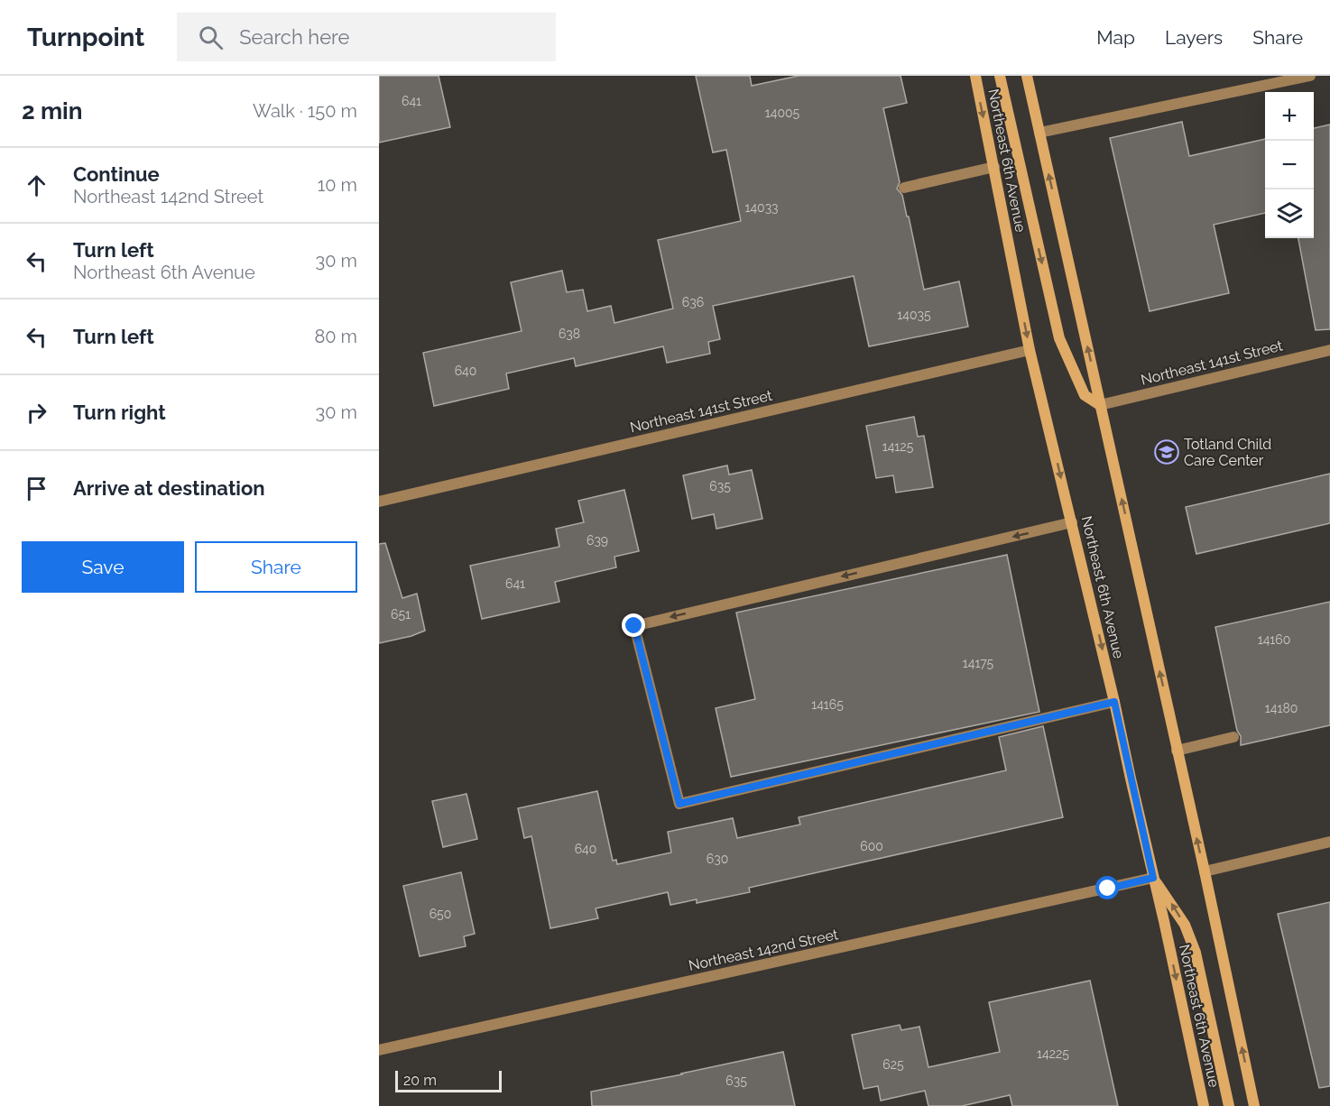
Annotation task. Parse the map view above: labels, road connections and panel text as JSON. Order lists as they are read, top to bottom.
{
  "streets": {
    "main road": ["Northeast 6th Avenue"],
    "street": ["Northeast 141st Street", "Northeast 142nd Street"]
  },
  "crossings": [
    ["Northeast 6th Avenue", "Northeast 141st Street"],
    ["Northeast 6th Avenue", "Northeast 142nd Street"]
  ],
  "places": {
    "school or university": ["Totland Child Care Center"]
  },
  "house_numbers": [
    "641",
    "14005",
    "14033",
    "636",
    "14035",
    "638",
    "640",
    "14125",
    "635",
    "639",
    "641",
    "651",
    "14160",
    "14175",
    "14165",
    "14180",
    "600",
    "640",
    "630",
    "650",
    "14225",
    "625",
    "635"
  ],
  "scale_bar": "20 m",
  "page": {
    "header": "Turnpoint",
    "search": "Search here",
    "nav": ["Map", "Layers", "Share"],
    "heading": ["2 min", "Walk · 150 m"],
    "map_buttons": ["+", "−"],
    "list": [
      ["Continue", "Northeast 142nd Street", "10 m"],
      ["Turn left", "Northeast 6th Avenue", "30 m"],
      ["Turn left", "80 m"],
      ["Turn right", "30 m"],
      "Arrive at destination"
    ],
    "buttons": ["Save", "Share"],
    "scale": "20 m"
  }
}
